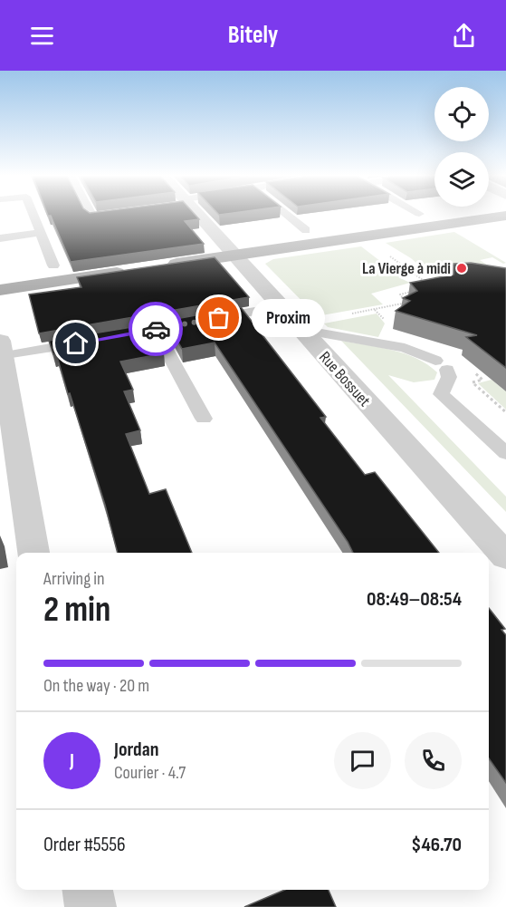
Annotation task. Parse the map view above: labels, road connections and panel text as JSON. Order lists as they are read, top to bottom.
{
  "streets": {
    "street": ["Rue Bossuet"]
  },
  "places": ["La Vierge à midi", "Proxim"],
  "page": {
    "header": "Bitely",
    "bubble": "Proxim",
    "heading": ["2 min", "Arriving in", "08:49–08:54"],
    "panel": [
      "Jordan",
      "Courier · 4.7",
      "Order #5556",
      "$46.70"
    ],
    "bar": "On the way · 20 m",
    "round": "J"
  }
}
